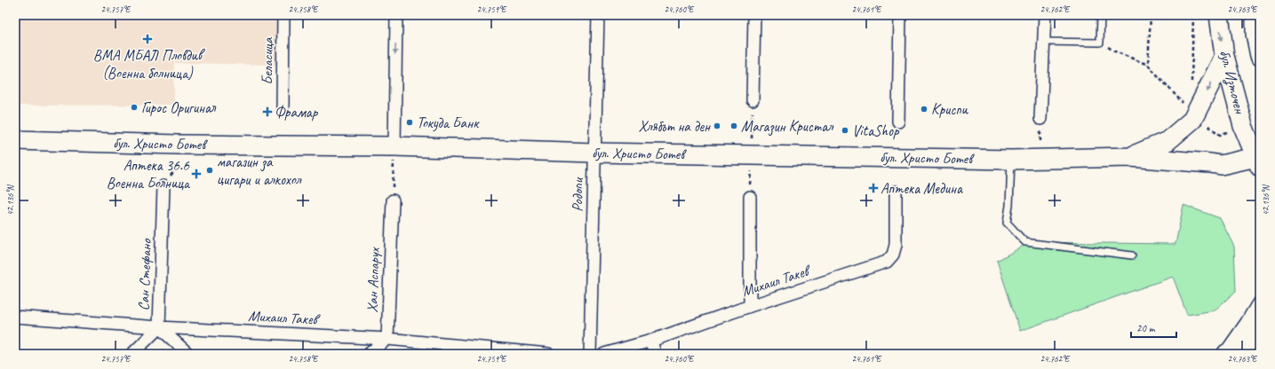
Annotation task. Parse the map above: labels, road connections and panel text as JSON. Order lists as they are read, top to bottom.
{
  "streets": {
    "main road": ["бул. Източен", "бул. Христо Ботев"],
    "street": [
      "Беласица",
      "Родопи",
      "Сан Стефано",
      "Хан Аспарух",
      "Михаил Такев"
    ]
  },
  "crossings": [
    ["бул. Източен", "бул. Христо Ботев"],
    ["бул. Христо Ботев", "Родопи"],
    ["Сан Стефано", "Михаил Такев"],
    ["Хан Аспарух", "Михаил Такев"]
  ],
  "places": {
    "health": [
      "ВМА МБАЛ Пловдив (Военна болница)",
      "Фрамар",
      "Аптека 36.6 Военна Болница",
      "Аптека Медина"
    ],
    "other": [
      "Гирос Оригинал",
      "Криспи",
      "Токуда Банк",
      "Хлябът на ден",
      "Магазин Кристал",
      "VitaShop",
      "магазин за цигари и алкохол"
    ]
  },
  "scale_bar": "20 m",
  "coordinates": [
    "24.757°E",
    "24.758°E",
    "24.759°E",
    "24.760°E",
    "24.761°E",
    "24.762°E",
    "24.763°E",
    "42.136°N"
  ]
}
